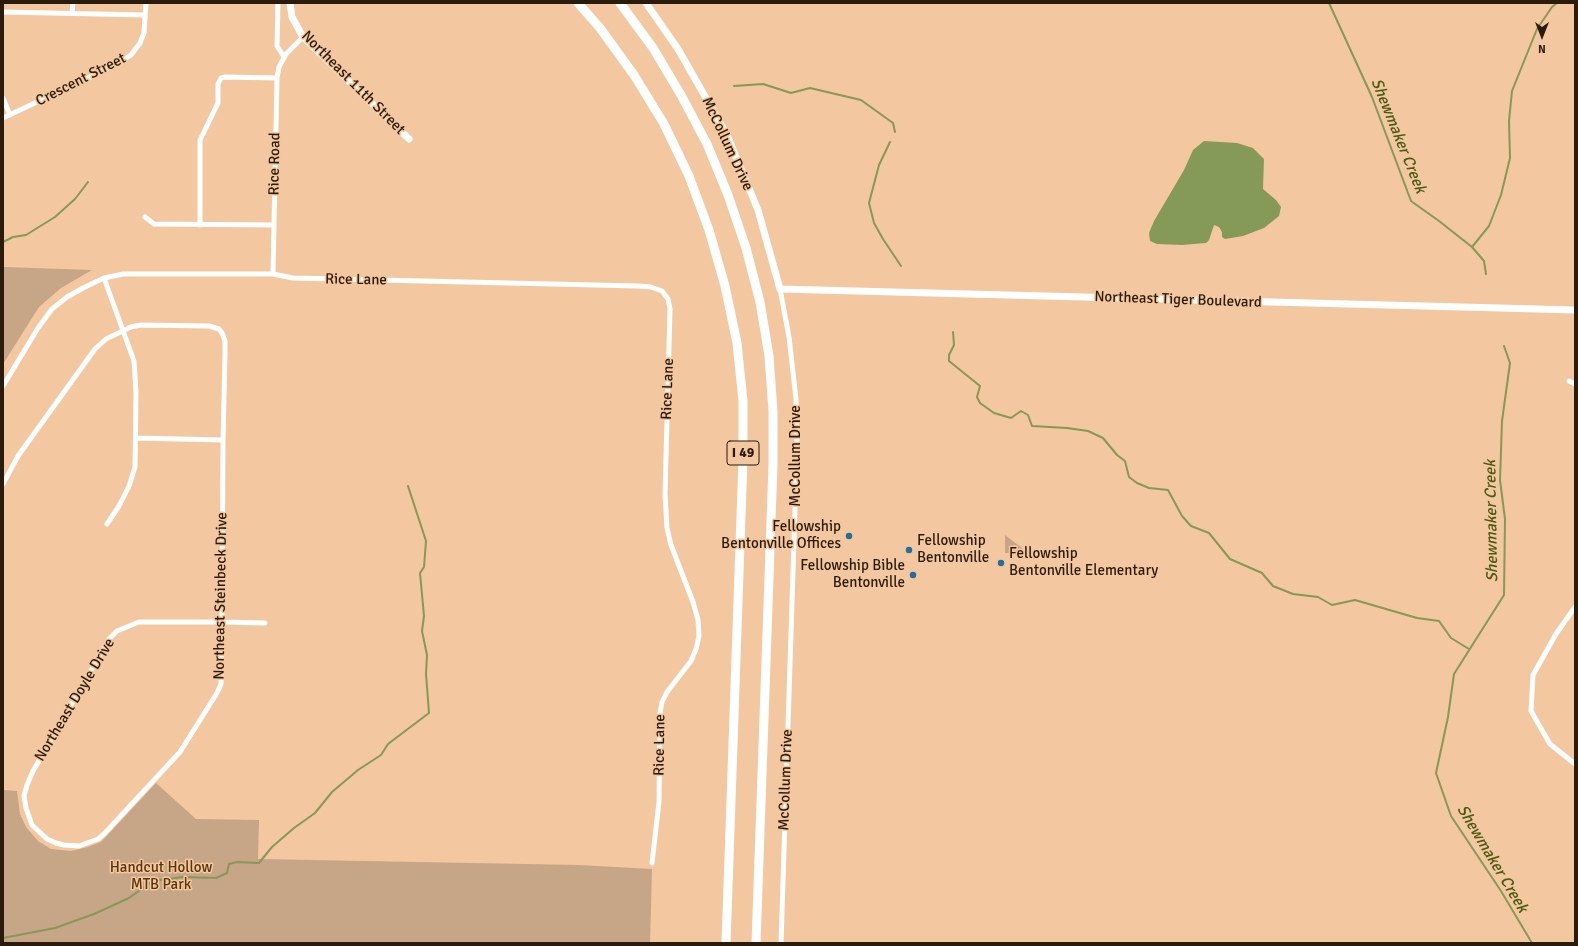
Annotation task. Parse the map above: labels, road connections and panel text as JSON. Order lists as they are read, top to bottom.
{
  "streets": {
    "highway": ["I 49"],
    "street": [
      "Crescent Street",
      "Northeast 11th Street",
      "McCollum Drive",
      "Rice Road",
      "Rice Lane",
      "Northeast Tiger Boulevard",
      "Northeast Steinbeck Drive",
      "Northeast Doyle Drive"
    ]
  },
  "crossings": [
    ["Northeast 11th Street", "Rice Road"],
    ["McCollum Drive", "Northeast Tiger Boulevard"],
    ["Rice Road", "Rice Lane"],
    ["Northeast Steinbeck Drive", "Northeast Doyle Drive"]
  ],
  "water": ["Shewmaker Creek"],
  "parks": ["Handcut Hollow MTB Park"],
  "places": [
    "Fellowship Bentonville Offices",
    "Fellowship Bentonville",
    "Fellowship Bentonville Elementary",
    "Fellowship Bible Bentonville"
  ],
  "north": "bottom"
}
